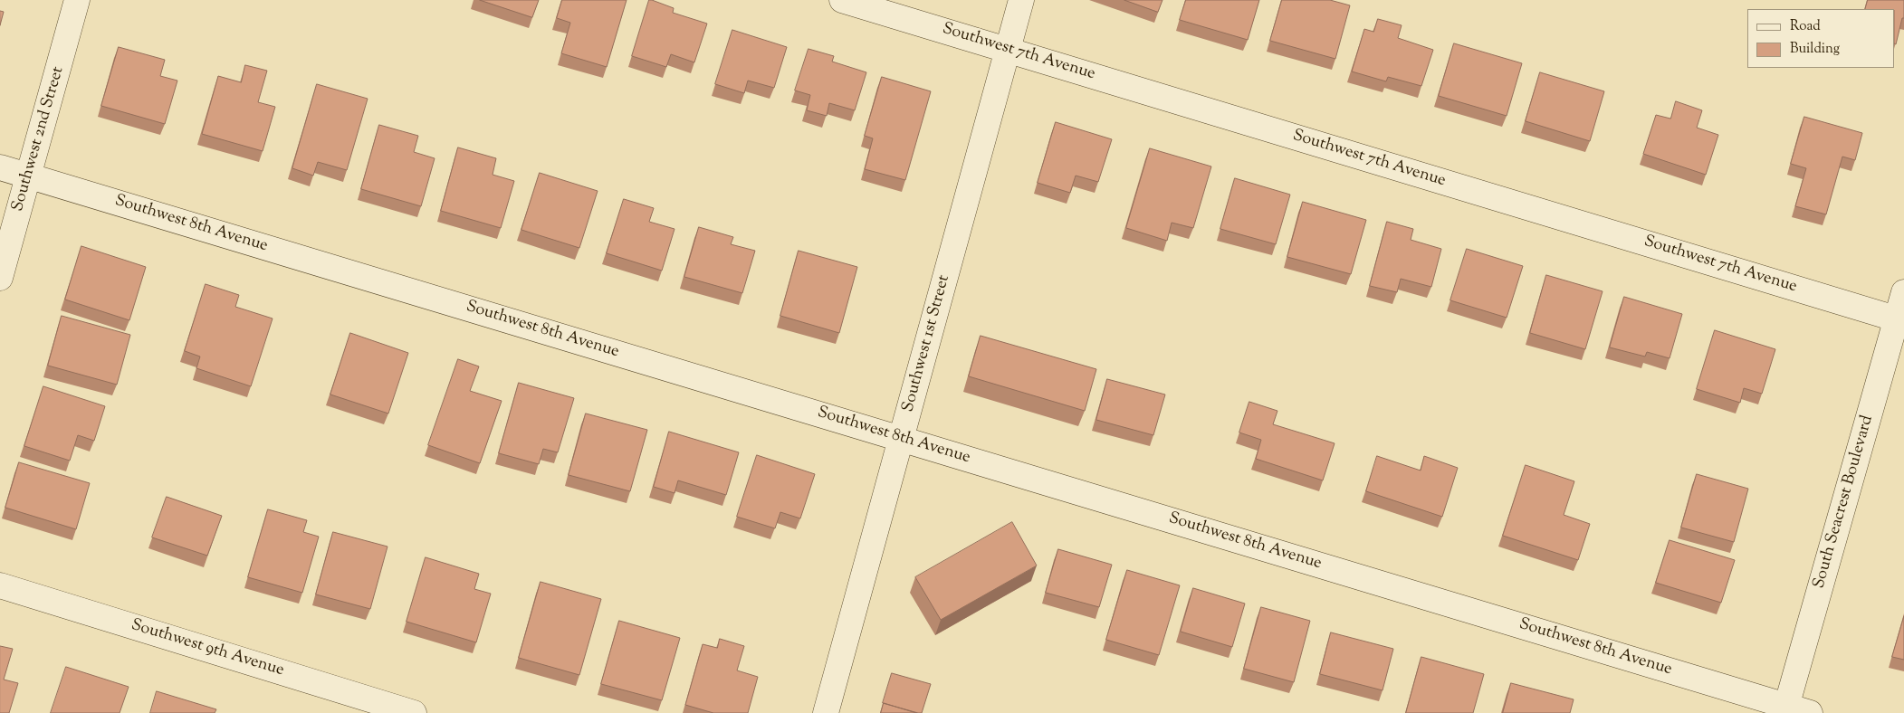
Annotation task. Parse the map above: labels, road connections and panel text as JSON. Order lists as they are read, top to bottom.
{
  "streets": {
    "street": [
      "Southwest 7th Avenue",
      "Southwest 2nd Street",
      "Southwest 8th Avenue",
      "Southwest 1st Street",
      "South Seacrest Boulevard",
      "Southwest 9th Avenue"
    ]
  },
  "crossings": [
    ["Southwest 7th Avenue", "Southwest 1st Street"],
    ["Southwest 7th Avenue", "South Seacrest Boulevard"],
    ["Southwest 2nd Street", "Southwest 8th Avenue"],
    ["Southwest 8th Avenue", "Southwest 1st Street"],
    ["Southwest 8th Avenue", "South Seacrest Boulevard"]
  ],
  "legend": ["Road", "Building"]
}
